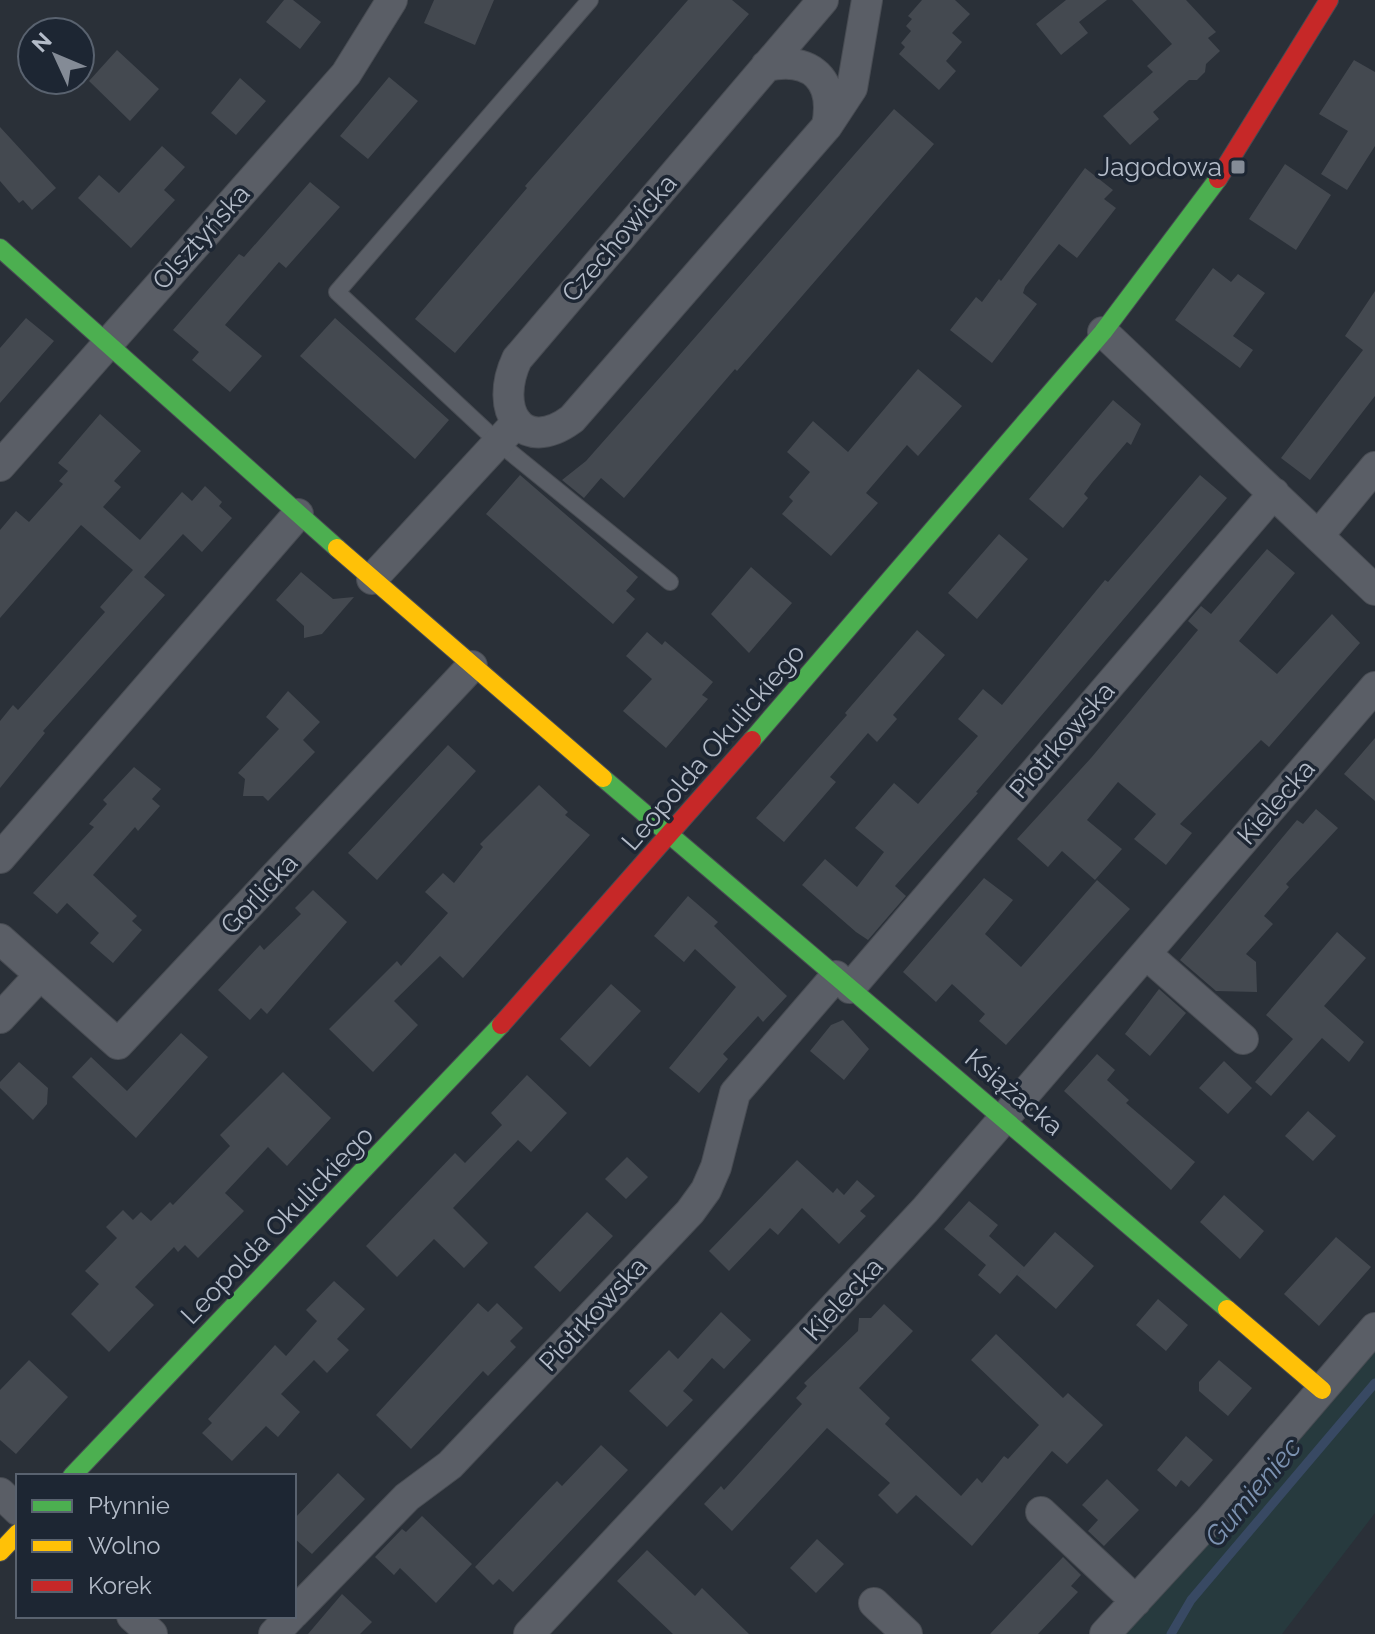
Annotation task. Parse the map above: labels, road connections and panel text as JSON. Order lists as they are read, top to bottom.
{
  "streets": {
    "street": [
      "Olsztyńska",
      "Czechowicka",
      "Piotrkowska",
      "Leopolda Okulickiego",
      "Kielecka",
      "Gorlicka",
      "Książacka"
    ]
  },
  "crossings": [
    ["Piotrkowska", "Książacka"],
    ["Leopolda Okulickiego", "Książacka"],
    ["Kielecka", "Książacka"]
  ],
  "water": ["Gumieniec"],
  "places": {
    "transit": ["Jagodowa"]
  },
  "legend": ["Płynnie", "Wolno", "Korek"],
  "north": "top left"
}
